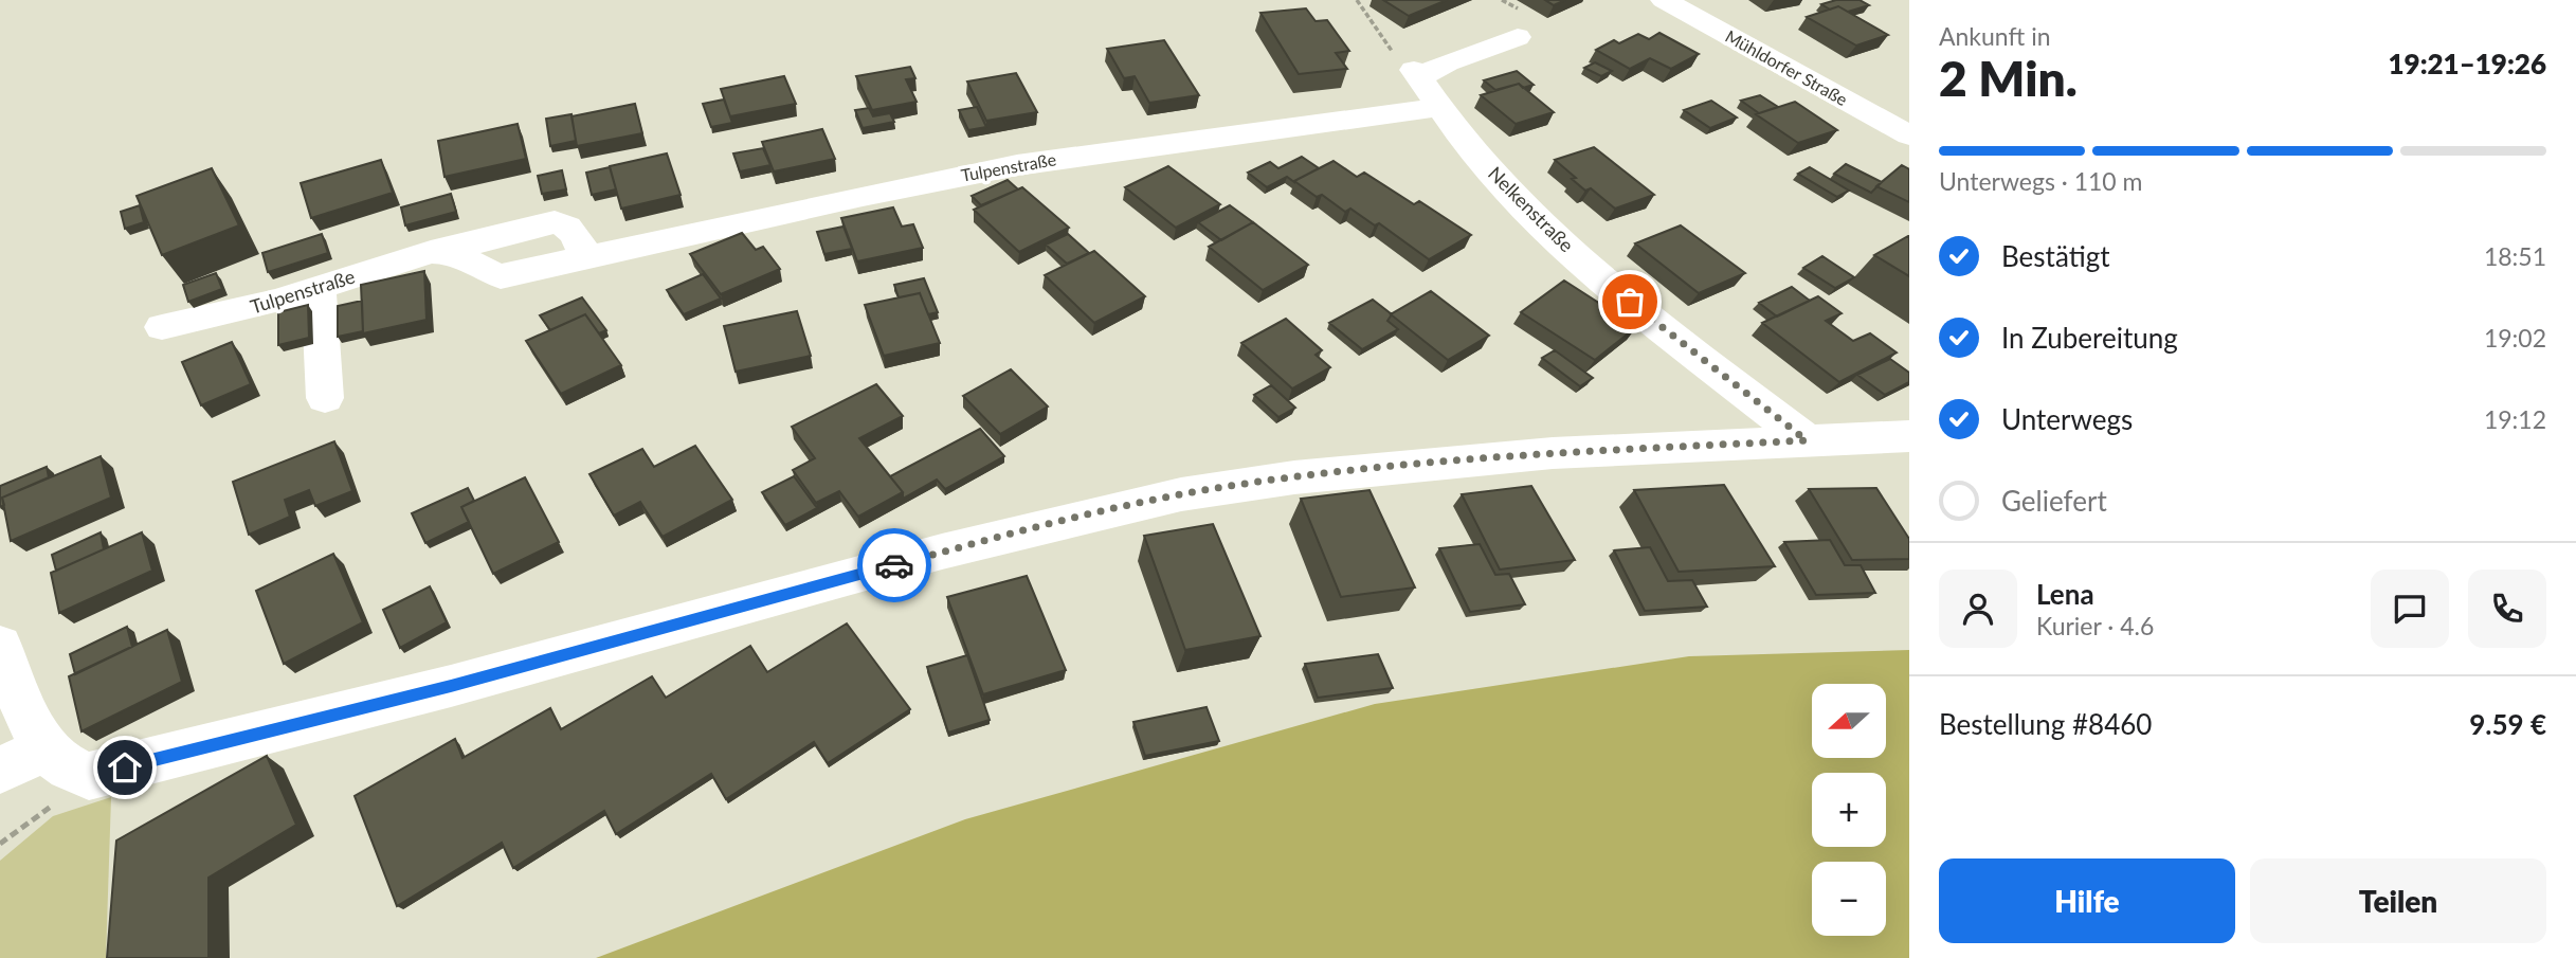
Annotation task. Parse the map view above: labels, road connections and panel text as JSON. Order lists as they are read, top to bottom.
{
  "streets": {
    "street": ["Mühldorfer Straße", "Tulpenstraße", "Nelkenstraße"]
  },
  "crossings": [
    ["Tulpenstraße", "Nelkenstraße"]
  ],
  "north": "left",
  "page": {
    "heading": ["2 Min.", "Ankunft in", "19:21–19:26"],
    "panel": [
      "Lena",
      "Kurier · 4.6",
      "Bestellung #8460",
      "9.59 €"
    ],
    "bar": "Unterwegs · 110 m",
    "list": [
      ["Bestätigt", "18:51"],
      ["In Zubereitung", "19:02"],
      ["Unterwegs", "19:12"],
      "Geliefert"
    ],
    "map_buttons": ["+", "−"],
    "buttons": ["Hilfe", "Teilen"]
  }
}
